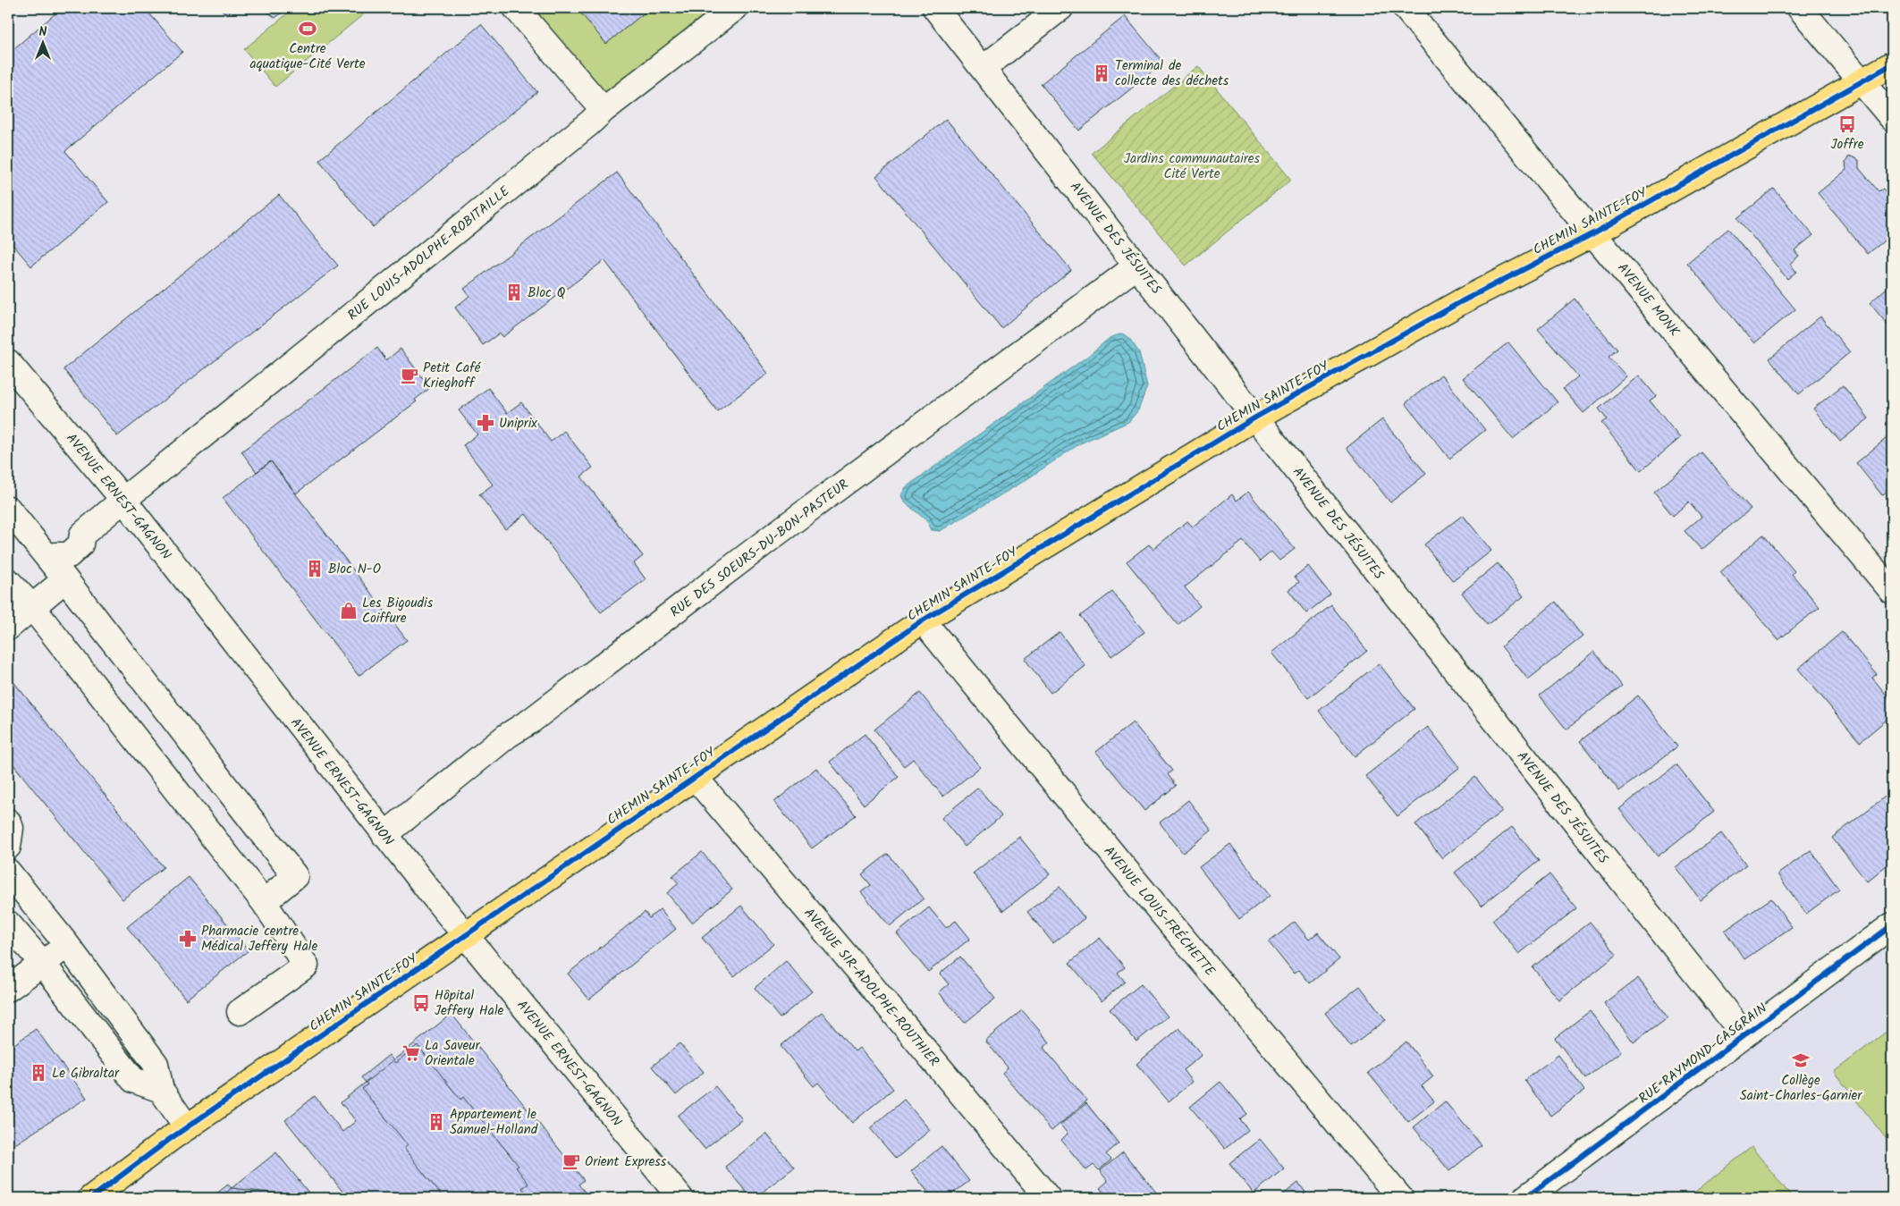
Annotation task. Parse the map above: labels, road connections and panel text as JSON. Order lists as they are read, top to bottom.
{
  "streets": {
    "main road": ["CHEMIN SAINTE-FOY"],
    "street": [
      "AVENUE DES JÉSUITES",
      "RUE LOUIS-ADOLPHE-ROBITAILLE",
      "AVENUE MONK",
      "AVENUE ERNEST-GAGNON",
      "RUE DES SOEURS-DU-BON-PASTEUR",
      "AVENUE LOUIS-FRÉCHETTE",
      "AVENUE SIR-ADOLPHE-ROUTHIER",
      "RUE RAYMOND-CASGRAIN"
    ]
  },
  "crossings": [
    ["CHEMIN SAINTE-FOY", "AVENUE DES JÉSUITES"],
    ["CHEMIN SAINTE-FOY", "AVENUE MONK"],
    ["CHEMIN SAINTE-FOY", "AVENUE ERNEST-GAGNON"],
    ["CHEMIN SAINTE-FOY", "AVENUE LOUIS-FRÉCHETTE"],
    ["CHEMIN SAINTE-FOY", "AVENUE SIR-ADOLPHE-ROUTHIER"],
    ["AVENUE DES JÉSUITES", "RUE DES SOEURS-DU-BON-PASTEUR"],
    ["AVENUE DES JÉSUITES", "RUE RAYMOND-CASGRAIN"],
    ["RUE LOUIS-ADOLPHE-ROBITAILLE", "AVENUE ERNEST-GAGNON"],
    ["AVENUE ERNEST-GAGNON", "RUE DES SOEURS-DU-BON-PASTEUR"]
  ],
  "parks": ["Jardins communautaires Cité Verte"],
  "places": {
    "sports": ["Centre aquatique-Cité Verte"],
    "building": [
      "Terminal de collecte des déchets",
      "Bloc Q",
      "Bloc N-O",
      "Le Gibraltar",
      "Appartement le Samuel-Holland"
    ],
    "bus stop": ["Joffre", "Hôpital Jeffery Hale"],
    "cafe": ["Petit Café Krieghoff", "Orient Express"],
    "pharmacy": ["Uniprix", "Pharmacie centre Médical Jeffery Hale"],
    "shop": ["Les Bigoudis Coiffure"],
    "supermarket": ["La Saveur Orientale"],
    "school or university": ["Collège Saint-Charles-Garnier"]
  },
  "north": "top"
}
